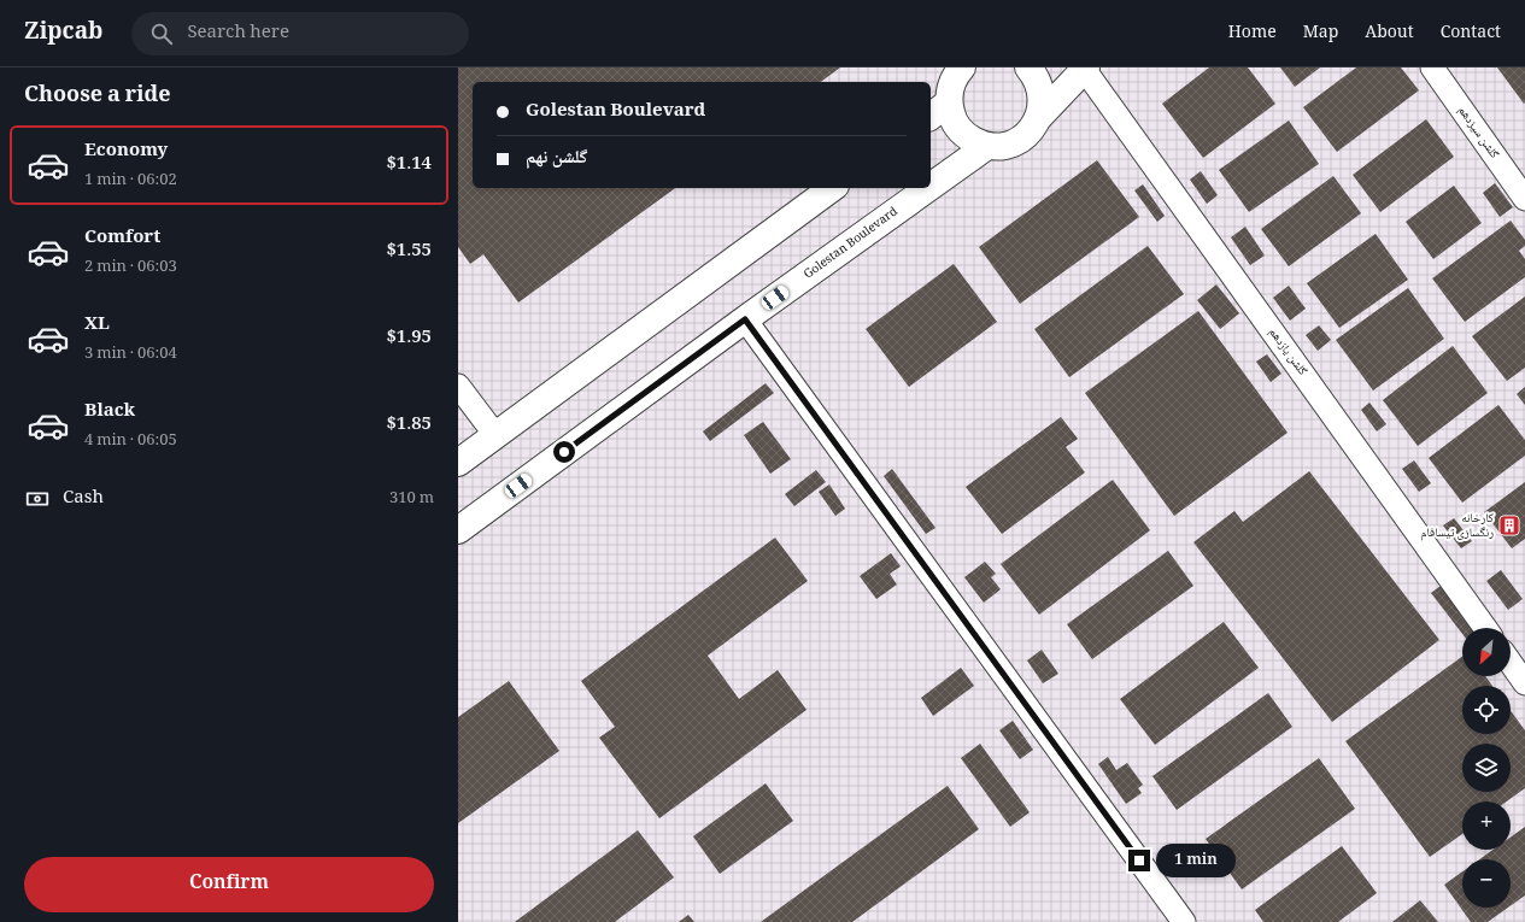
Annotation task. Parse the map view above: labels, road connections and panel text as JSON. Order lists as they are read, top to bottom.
{
  "streets": {
    "street": ["گلشن سیزدهم", "Golestan Boulevard", "گلشن یازدهم"]
  },
  "places": {
    "building": ["کارخانه رنگسازی تیسافام"]
  },
  "north": "bottom left",
  "page": {
    "header": "Zipcab",
    "search": "Search here",
    "nav": [
      "Home",
      "Map",
      "About",
      "Contact"
    ],
    "heading": "Choose a ride",
    "banner": ["Golestan Boulevard", "گلشن نهم"],
    "list": [
      {
        "name": "Economy",
        "note": "1 min · 06:02",
        "value": "$1.14"
      },
      {
        "name": "Comfort",
        "note": "2 min · 06:03",
        "value": "$1.55"
      },
      {
        "name": "XL",
        "note": "3 min · 06:04",
        "value": "$1.95"
      },
      {
        "name": "Black",
        "note": "4 min · 06:05",
        "value": "$1.85"
      }
    ],
    "pay": ["Cash", "310 m"],
    "map_buttons": ["+", "−"],
    "bubble": "1 min",
    "buttons": "Confirm"
  }
}
